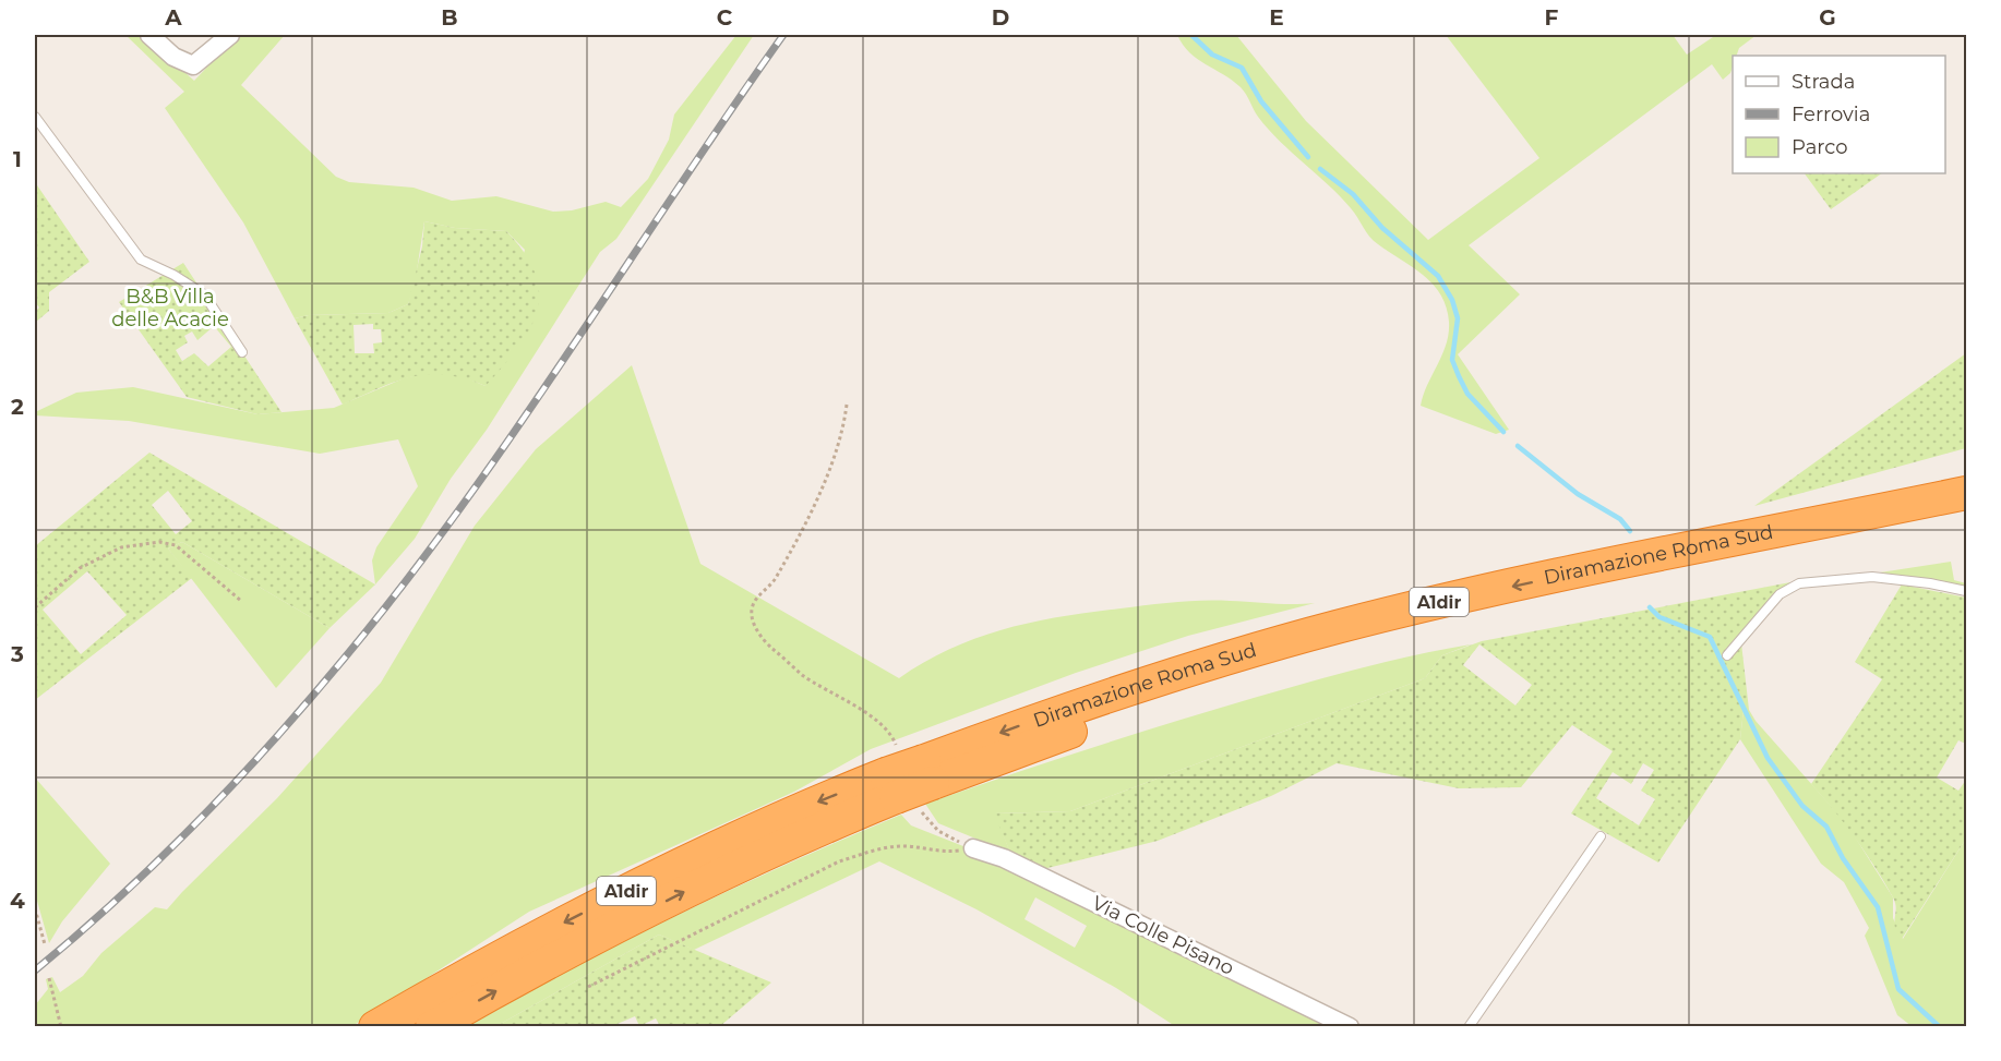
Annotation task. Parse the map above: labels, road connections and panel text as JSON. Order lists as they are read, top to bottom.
{
  "streets": {
    "highway": ["Diramazione Roma Sud", "A1dir"],
    "street": ["Via Colle Pisano"]
  },
  "parks": ["B&B Villa delle Acacie"],
  "legend": ["Strada", "Ferrovia", "Parco"],
  "grid": {
    "columns": [
      "A",
      "B",
      "C",
      "D",
      "E",
      "F",
      "G"
    ],
    "rows": [
      "1",
      "2",
      "3",
      "4"
    ]
  }
}
